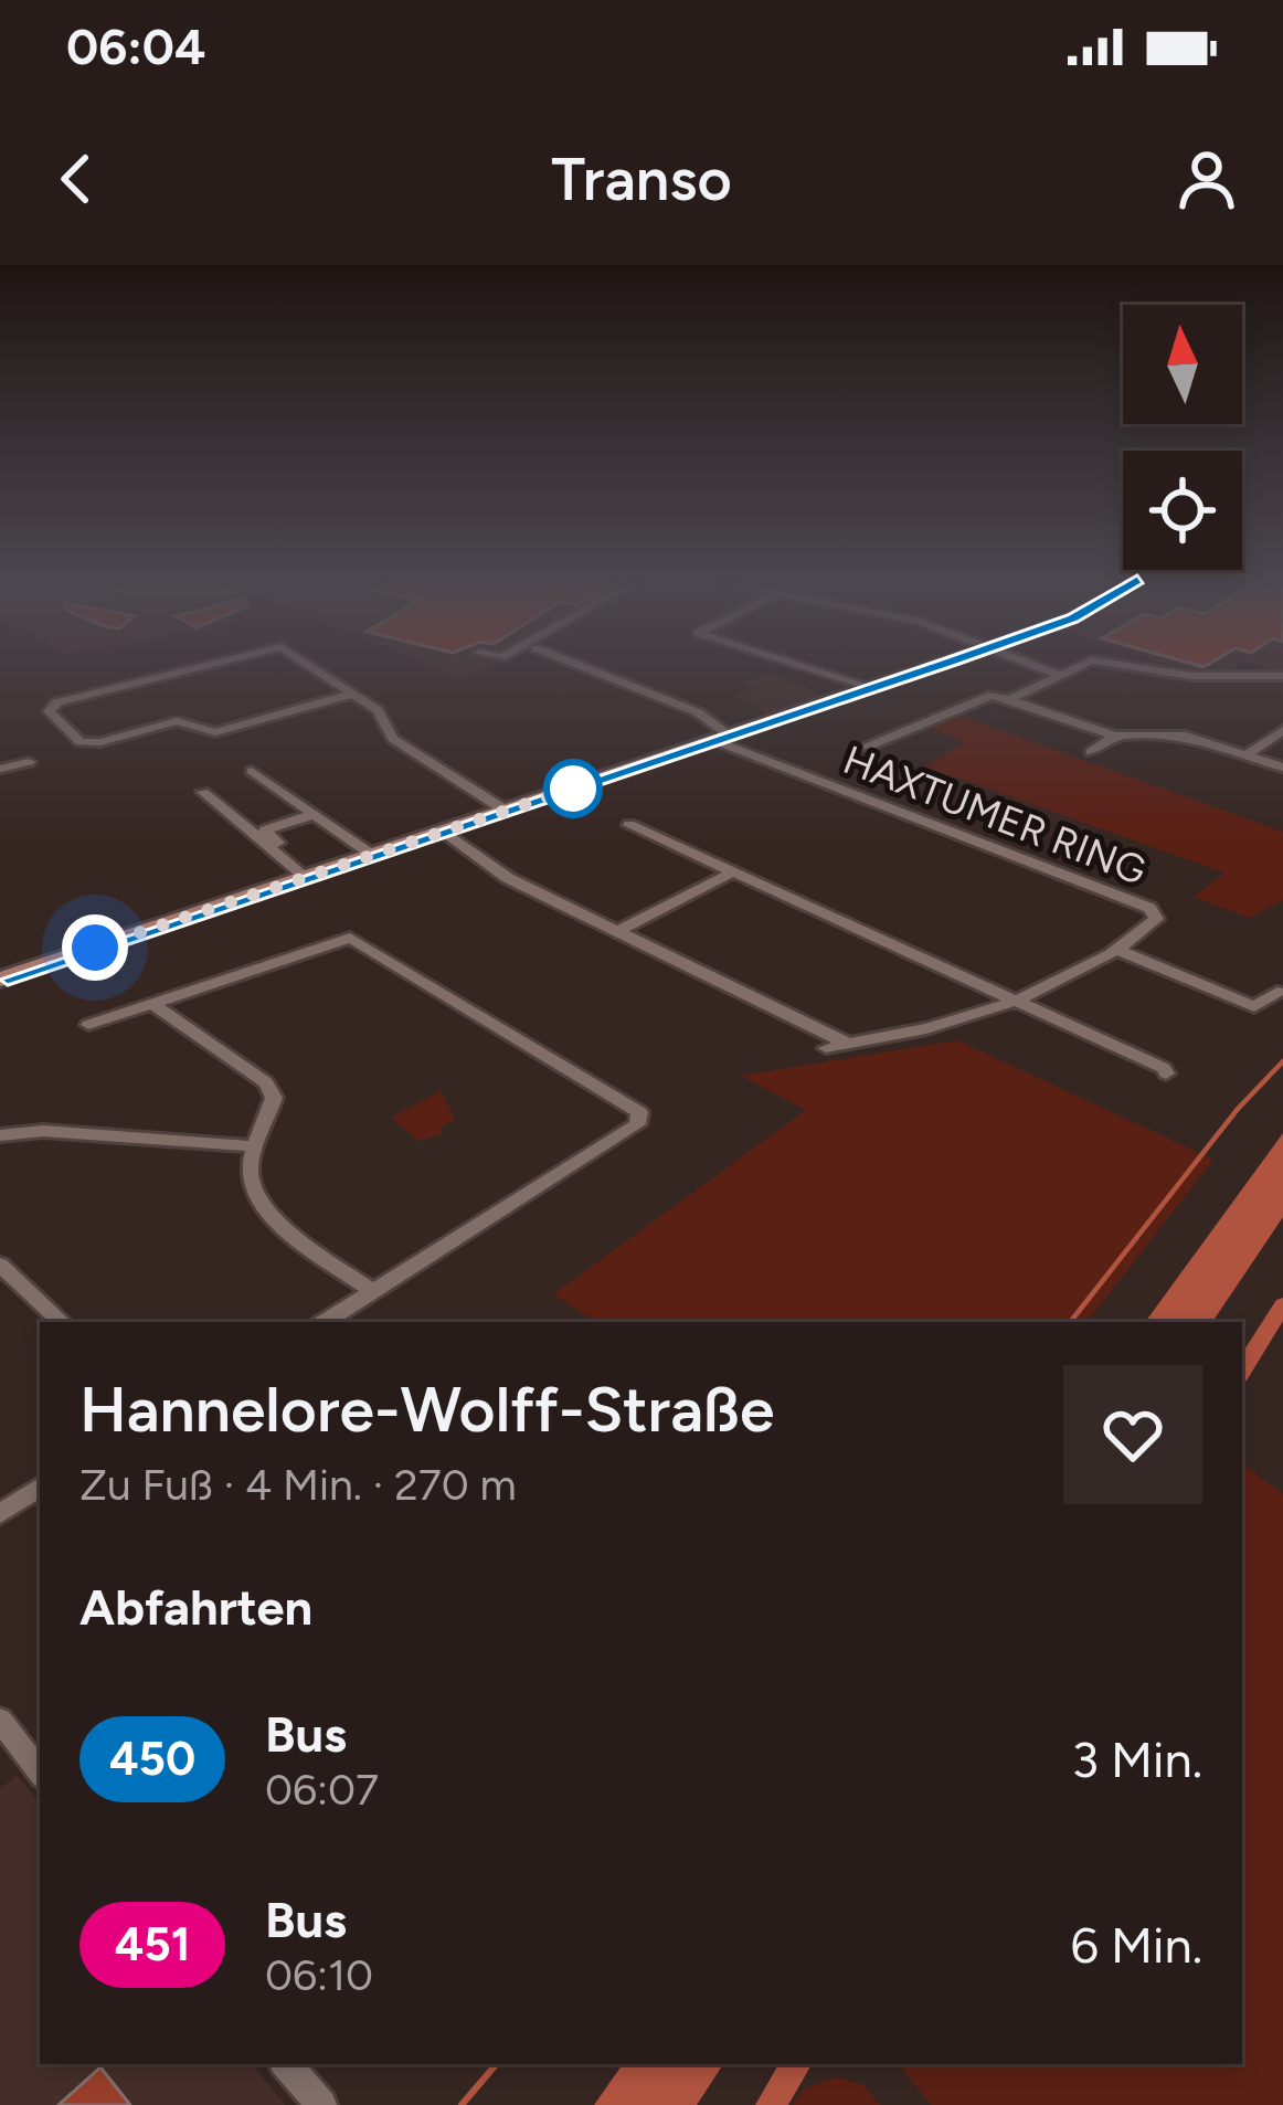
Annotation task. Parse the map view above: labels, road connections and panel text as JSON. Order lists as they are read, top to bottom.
{
  "streets": {
    "street": ["HAXTUMER RING"]
  },
  "lines": ["bus line 450"],
  "north": "top",
  "page": {
    "status": "06:04",
    "header": "Transo",
    "heading": [
      ["Hannelore-Wolff-Straße", "Zu Fuß · 4 Min. · 270 m"],
      "Abfahrten"
    ],
    "list": [
      {
        "mark": "450",
        "name": "Bus",
        "note": "06:07",
        "value": "3 Min."
      },
      {
        "mark": "451",
        "name": "Bus",
        "note": "06:10",
        "value": "6 Min."
      }
    ]
  }
}
